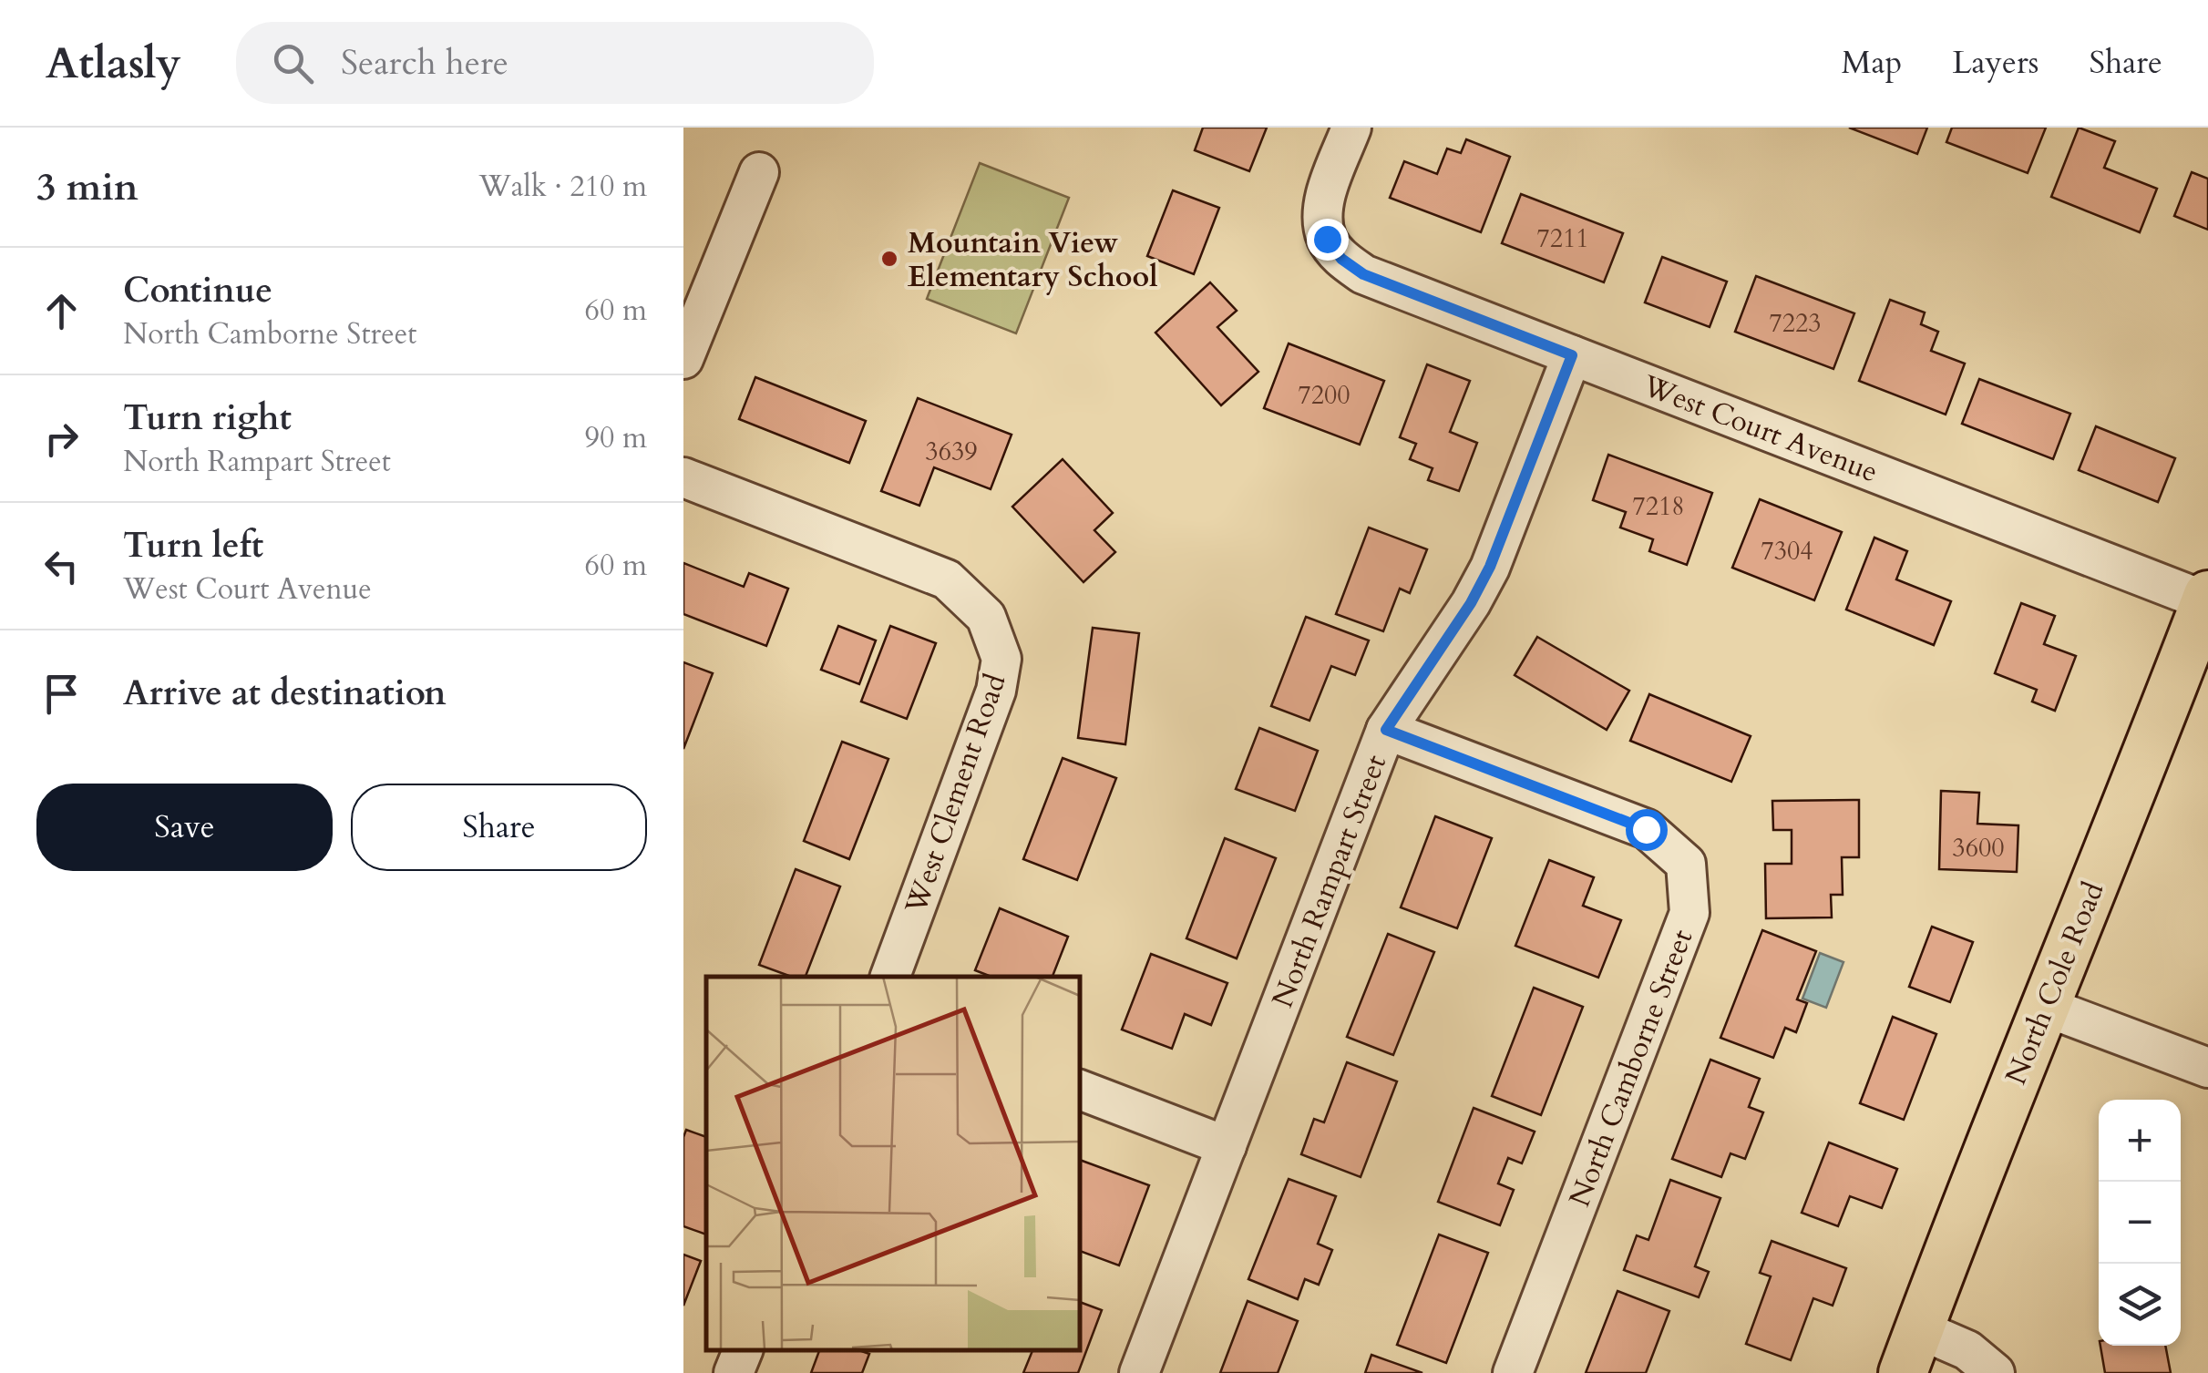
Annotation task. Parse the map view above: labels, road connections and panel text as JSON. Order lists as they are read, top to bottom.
{
  "streets": {
    "main road": ["North Cole Road"],
    "street": [
      "West Court Avenue",
      "West Clement Road",
      "North Rampart Street",
      "North Camborne Street"
    ]
  },
  "crossings": [
    ["West Court Avenue", "North Rampart Street"],
    ["West Court Avenue", "North Cole Road"],
    ["North Rampart Street", "North Camborne Street"]
  ],
  "places": ["Mountain View Elementary School"],
  "house_numbers": [
    "7211",
    "7223",
    "7200",
    "3639",
    "7218",
    "7304",
    "3600"
  ],
  "page": {
    "header": "Atlasly",
    "search": "Search here",
    "nav": ["Map", "Layers", "Share"],
    "heading": ["3 min", "Walk · 210 m"],
    "list": [
      ["Continue", "North Camborne Street", "60 m"],
      ["Turn right", "North Rampart Street", "90 m"],
      ["Turn left", "West Court Avenue", "60 m"],
      "Arrive at destination"
    ],
    "buttons": ["Save", "Share"],
    "map_buttons": ["+", "−"]
  }
}
